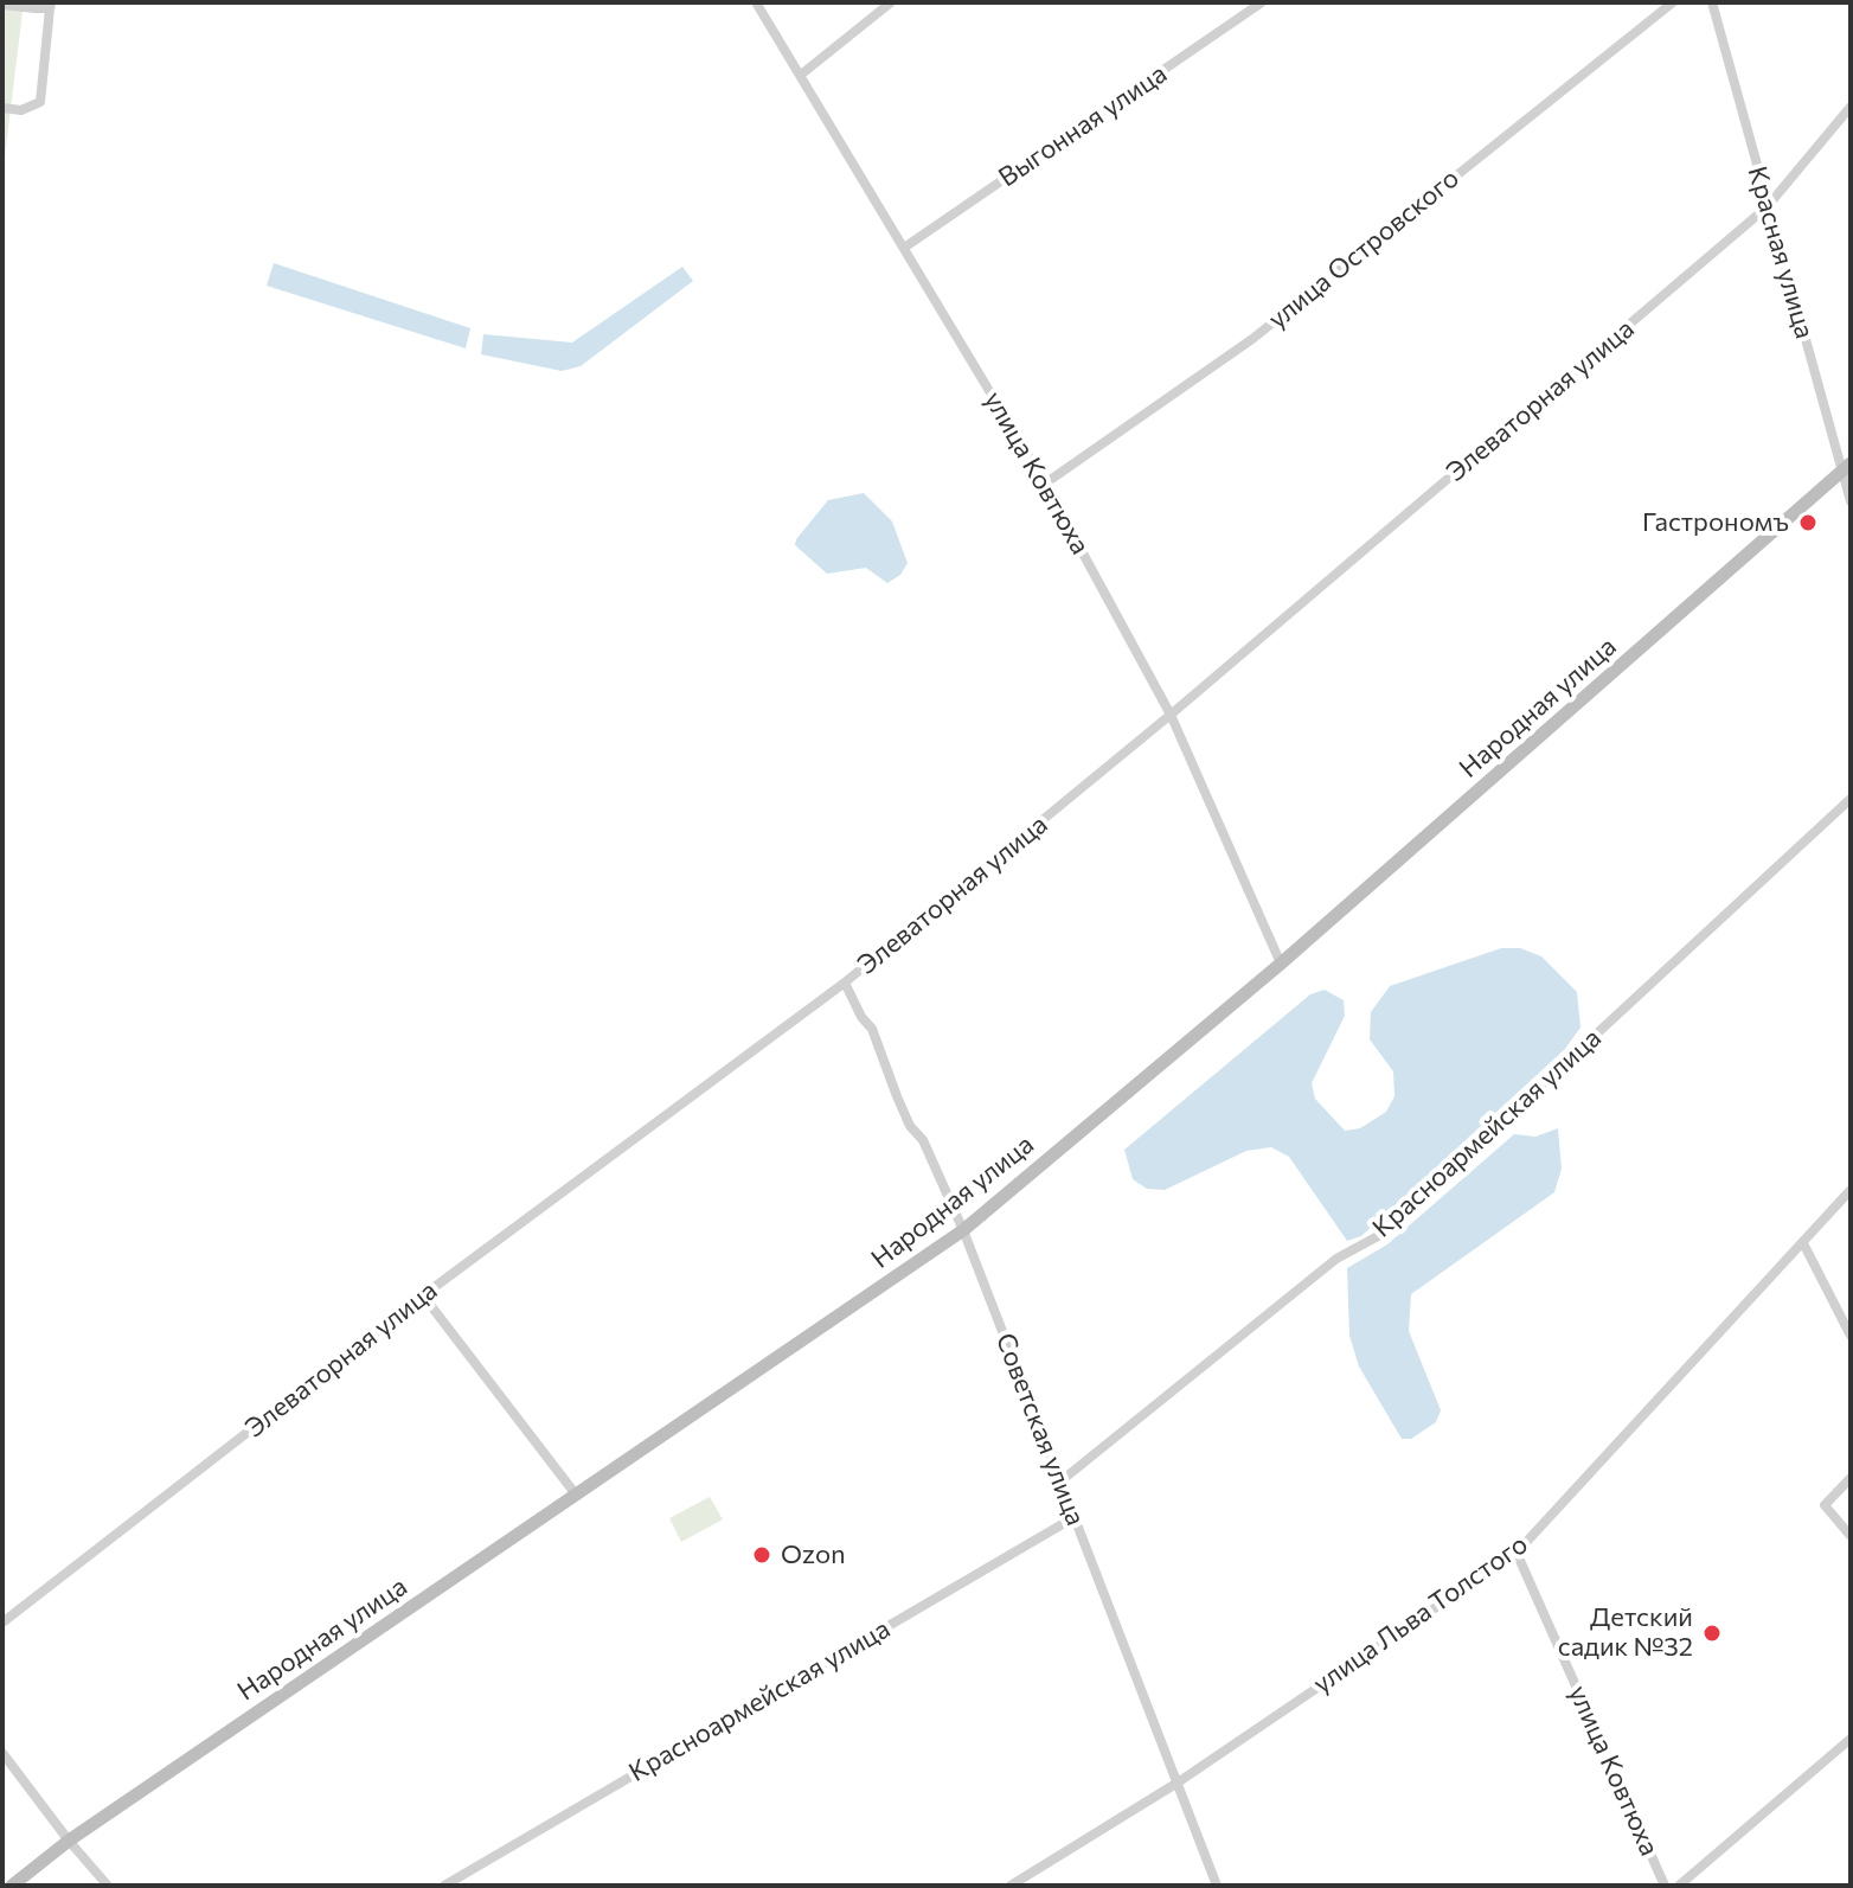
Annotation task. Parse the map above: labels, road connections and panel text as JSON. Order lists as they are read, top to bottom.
{
  "streets": {
    "main road": ["Народная улица"],
    "street": [
      "Выгонная улица",
      "улица Островского",
      "Красная улица",
      "Элеваторная улица",
      "улица Ковтюха",
      "Красноармейская улица",
      "Советская улица",
      "улица Льва Толстого"
    ]
  },
  "crossings": [
    ["Выгонная улица", "улица Ковтюха"],
    ["улица Островского", "улица Ковтюха"],
    ["Красная улица", "Элеваторная улица"],
    ["Красная улица", "Народная улица"],
    ["Элеваторная улица", "улица Ковтюха"],
    ["Элеваторная улица", "Советская улица"],
    ["улица Ковтюха", "Народная улица"],
    ["улица Ковтюха", "улица Льва Толстого"],
    ["Народная улица", "Советская улица"],
    ["Красноармейская улица", "Советская улица"],
    ["Советская улица", "улица Льва Толстого"]
  ],
  "places": ["Гастрономъ", "Ozon", "Детский садик №32"]
}
